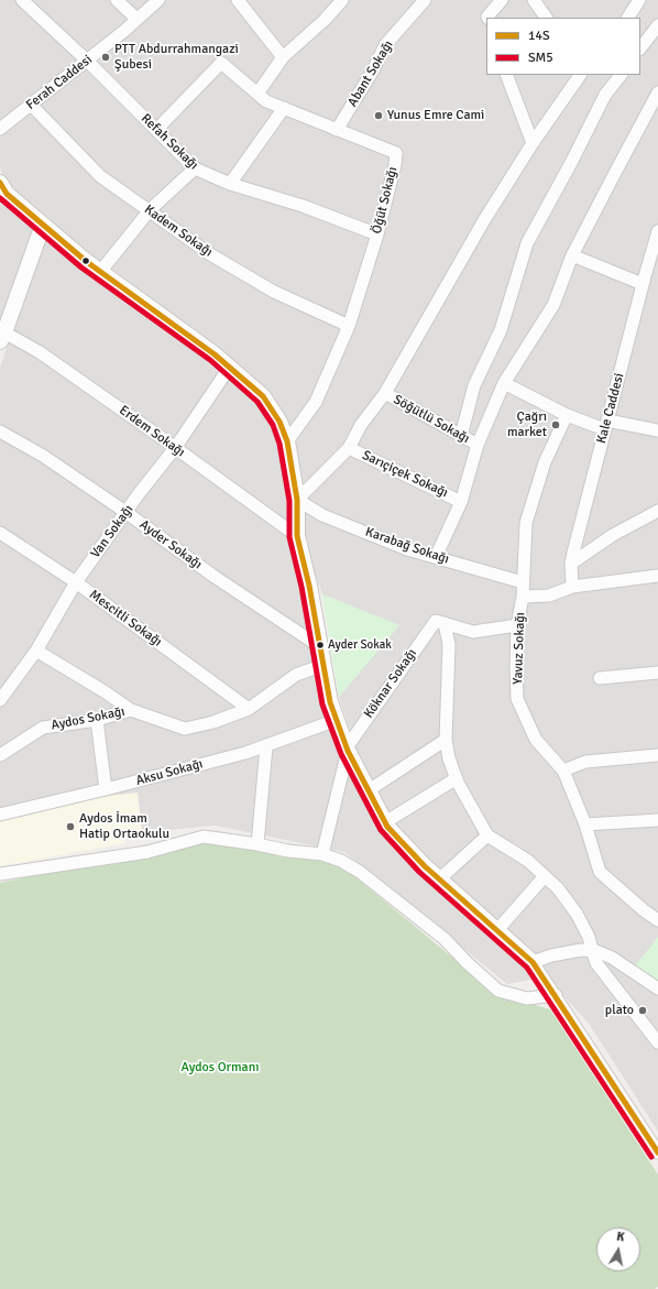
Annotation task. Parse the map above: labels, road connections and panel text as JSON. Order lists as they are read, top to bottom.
{
  "streets": {
    "street": [
      "Abant Sokağı",
      "Ferah Caddesi",
      "Refah Sokağı",
      "Öğüt Sokağı",
      "Kadem Sokağı",
      "Kale Caddesi",
      "Söğütlü Sokağı",
      "Erdem Sokağı",
      "Sarıçiçek Sokağı",
      "Van Sokağı",
      "Ayder Sokağı",
      "Karabağ Sokağı",
      "Mescitli Sokağı",
      "Yavuz Sokağı",
      "Köknar Sokağı",
      "Aydos Sokağı",
      "Aksu Sokağı"
    ]
  },
  "crossings": [
    ["Abant Sokağı", "Öğüt Sokağı"],
    ["Ferah Caddesi", "Refah Sokağı"],
    ["Ferah Caddesi", "Kadem Sokağı"],
    ["Refah Sokağı", "Öğüt Sokağı"],
    ["Öğüt Sokağı", "Kadem Sokağı"],
    ["Erdem Sokağı", "Van Sokağı"],
    ["Van Sokağı", "Ayder Sokağı"],
    ["Van Sokağı", "Mescitli Sokağı"],
    ["Van Sokağı", "Aydos Sokağı"],
    ["Karabağ Sokağı", "Yavuz Sokağı"],
    ["Mescitli Sokağı", "Aydos Sokağı"]
  ],
  "parks": ["Aydos Ormanı"],
  "places": [
    "PTT Abdurrahmangazi Şubesi",
    "Yunus Emre Cami",
    "Çağrı market",
    "Ayder Sokak",
    "Aydos İmam Hatip Ortaokulu",
    "plato"
  ],
  "lines": ["transit line 14S", "transit line SM5"],
  "legend": ["14S", "SM5"],
  "north": "top"
}
